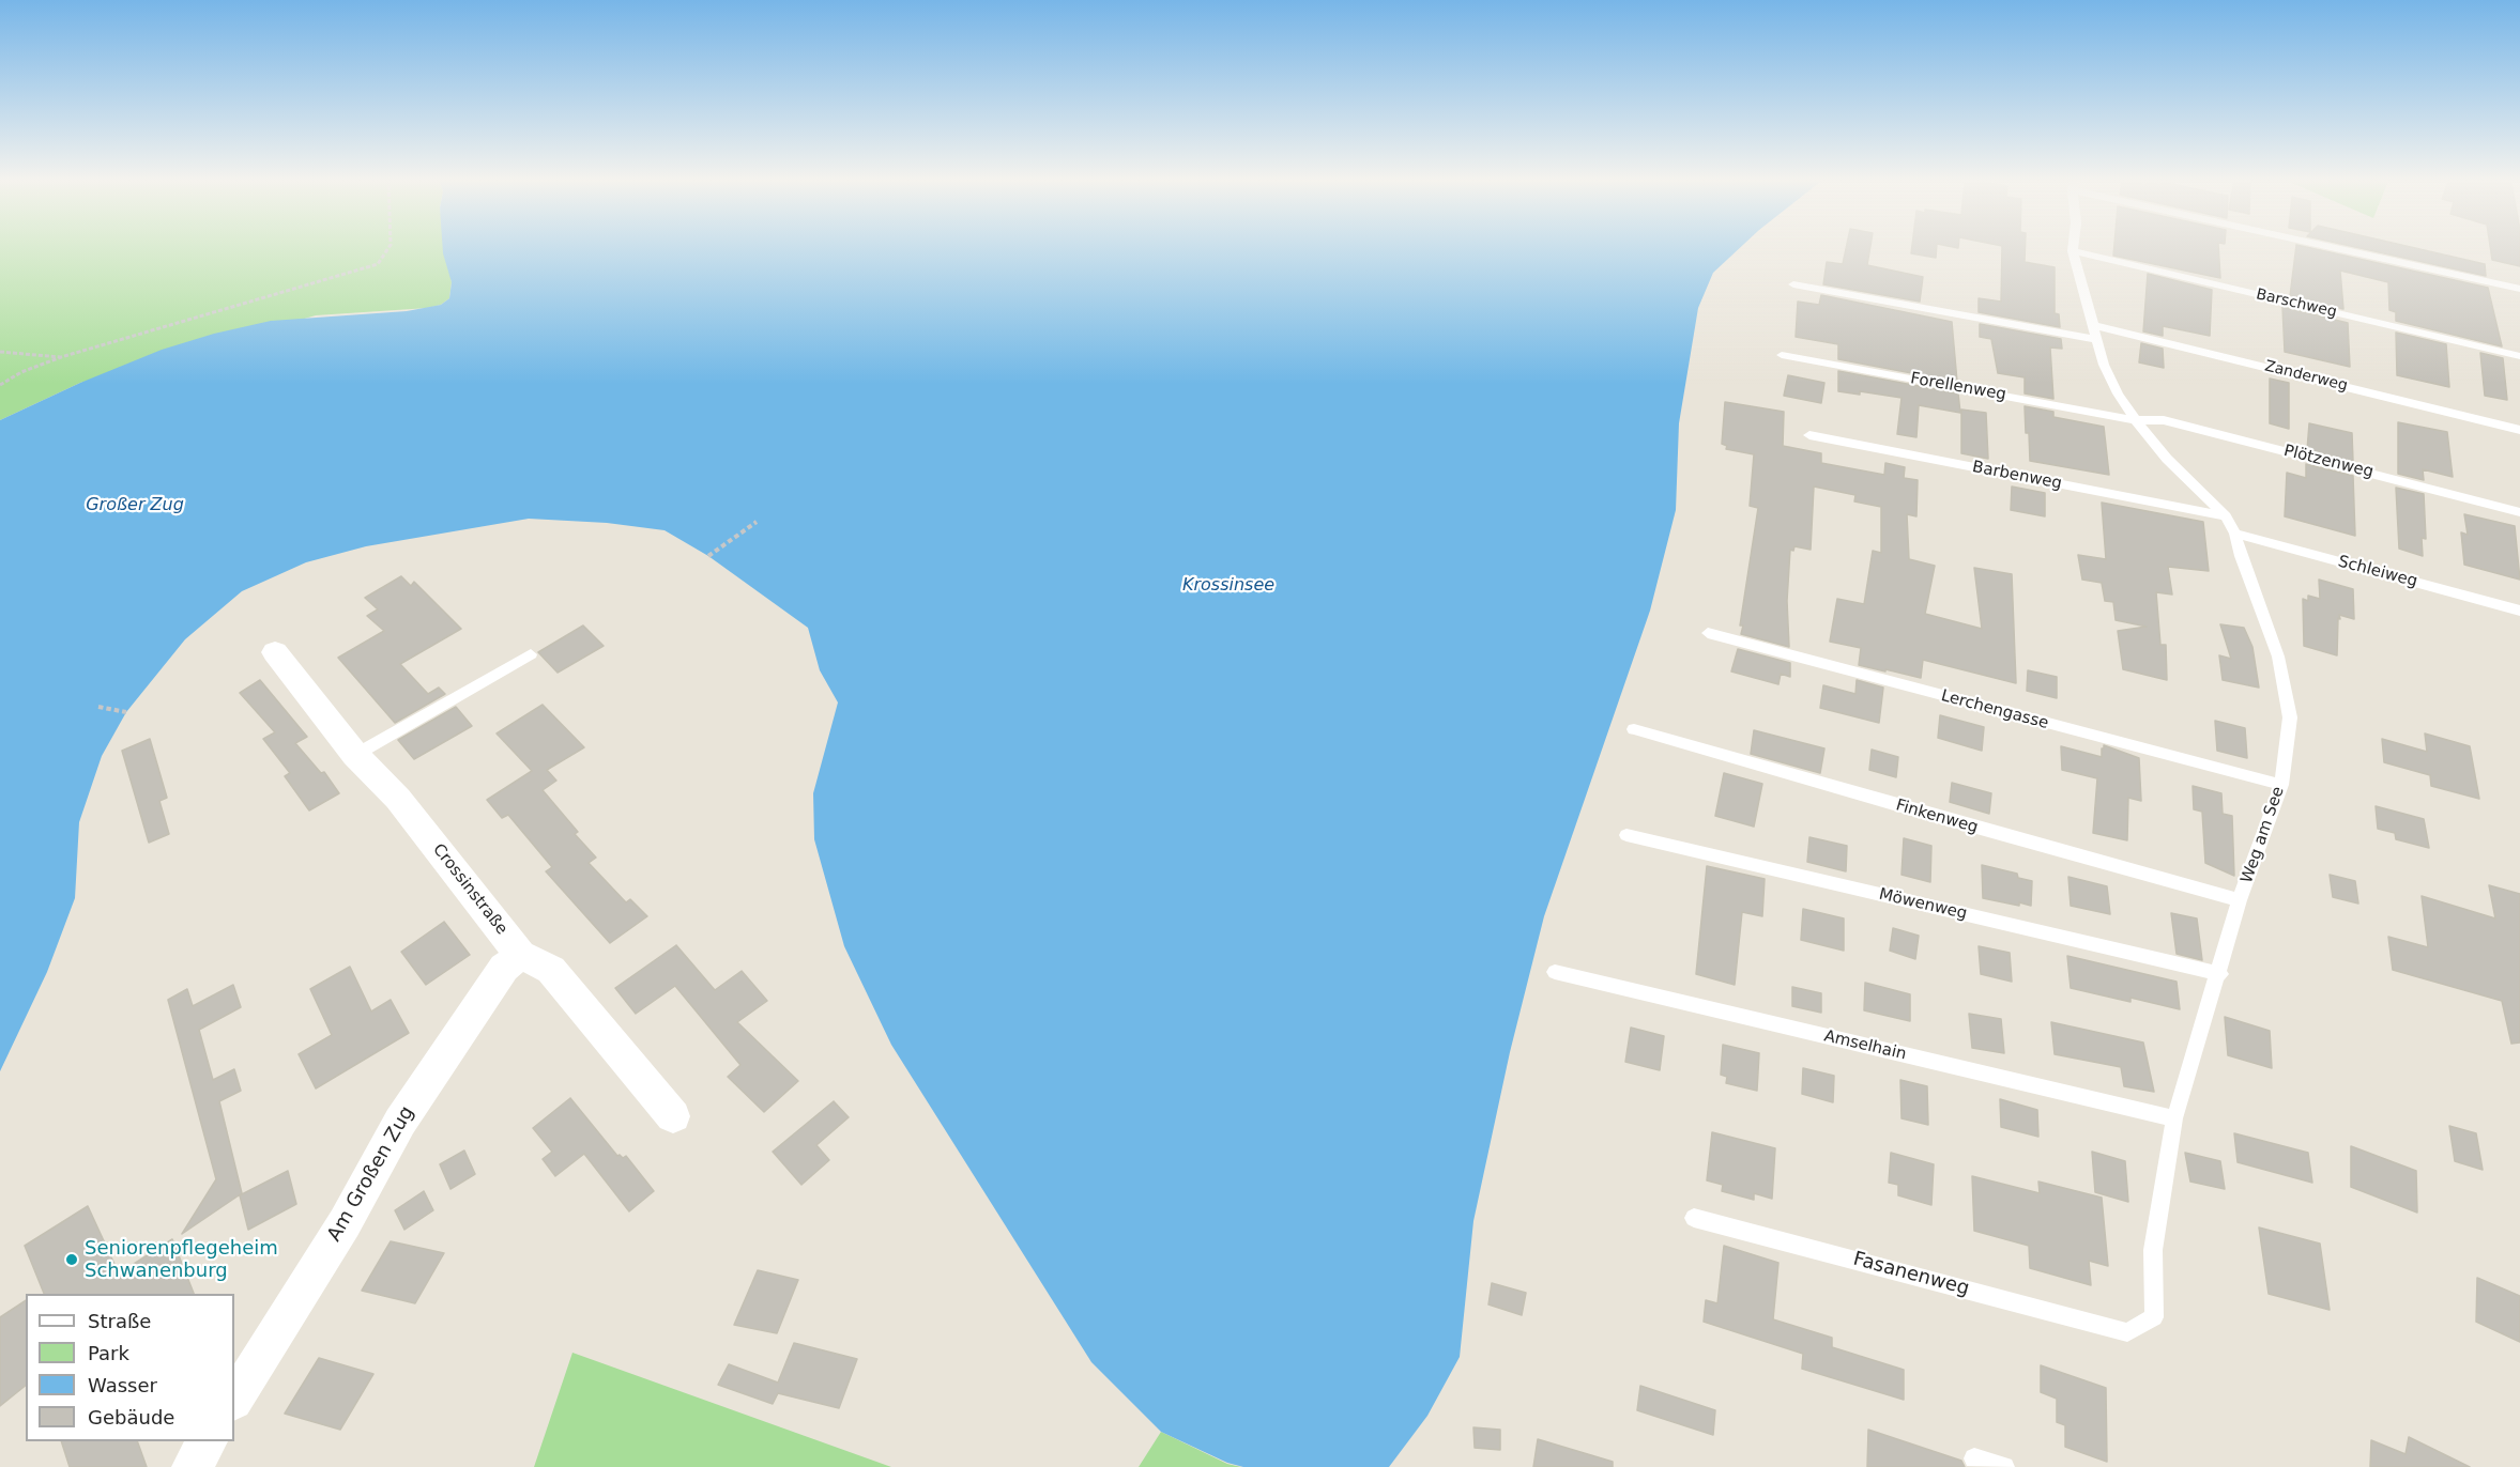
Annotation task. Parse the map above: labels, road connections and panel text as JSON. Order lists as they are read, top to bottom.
{
  "streets": {
    "street": ["Crossinstraße", "Am Großen Zug"],
    "lane": [
      "Barschweg",
      "Zanderweg",
      "Forellenweg",
      "Plötzenweg",
      "Barbenweg",
      "Schleiweg",
      "Lerchengasse",
      "Finkenweg",
      "Weg am See",
      "Möwenweg",
      "Amselhain",
      "Fasanenweg"
    ]
  },
  "crossings": [
    ["Barschweg", "Weg am See"],
    ["Zanderweg", "Weg am See"],
    ["Forellenweg", "Plötzenweg"],
    ["Forellenweg", "Weg am See"],
    ["Plötzenweg", "Weg am See"],
    ["Barbenweg", "Weg am See"],
    ["Schleiweg", "Weg am See"],
    ["Lerchengasse", "Weg am See"],
    ["Finkenweg", "Weg am See"],
    ["Weg am See", "Möwenweg"],
    ["Weg am See", "Amselhain"],
    ["Weg am See", "Fasanenweg"],
    ["Crossinstraße", "Am Großen Zug"]
  ],
  "water": ["Großer Zug", "Krossinsee"],
  "places": ["Seniorenpflegeheim Schwanenburg"],
  "legend": [
    "Straße",
    "Park",
    "Wasser",
    "Gebäude"
  ]
}
